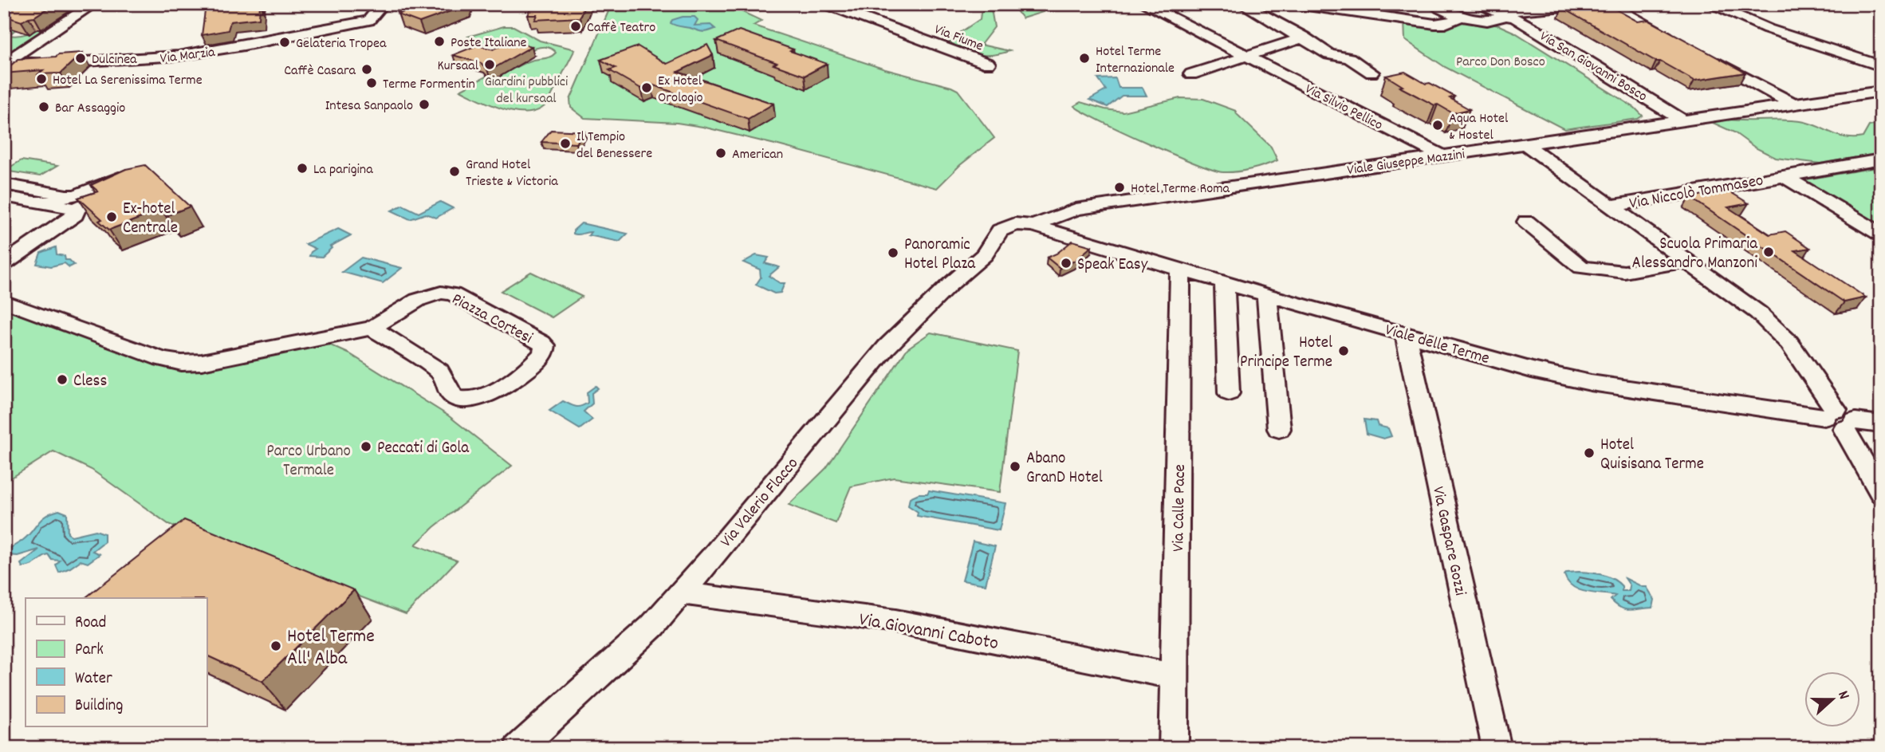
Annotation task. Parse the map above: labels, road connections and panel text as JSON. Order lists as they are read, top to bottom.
{
  "streets": {
    "street": [
      "Via Fiume",
      "Via Marzia",
      "Via San Giovanni Bosco",
      "Via Silvio Pellico",
      "Viale Giuseppe Mazzini",
      "Via Niccolò Tommaseo",
      "Piazza Cortesi",
      "Viale delle Terme",
      "Via Valerio Flacco",
      "Via Calle Pace",
      "Via Gaspare Gozzi",
      "Via Giovanni Caboto"
    ]
  },
  "crossings": [
    ["Via San Giovanni Bosco", "Viale Giuseppe Mazzini"],
    ["Via Silvio Pellico", "Viale Giuseppe Mazzini"],
    ["Viale Giuseppe Mazzini", "Viale delle Terme"],
    ["Viale delle Terme", "Via Calle Pace"],
    ["Viale delle Terme", "Via Gaspare Gozzi"],
    ["Via Valerio Flacco", "Via Giovanni Caboto"],
    ["Via Calle Pace", "Via Giovanni Caboto"]
  ],
  "parks": ["Parco Don Bosco", "Giardini pubblici del kursaal", "Parco Urbano Termale"],
  "places": [
    "Caffè Teatro",
    "Poste Italiane",
    "Gelateria Tropea",
    "Dulcinea",
    "Hotel Terme Internazionale",
    "Kursaal",
    "Caffè Casara",
    "Hotel La Serenissima Terme",
    "Terme Formentin",
    "Ex Hotel Orologio",
    "Intesa Sanpaolo",
    "Bar Assaggio",
    "Aqua Hotel & Hostel",
    "Il Tempio del Benessere",
    "American",
    "La parigina",
    "Grand Hotel Trieste & Victoria",
    "Hotel Terme Roma",
    "Ex-hotel Centrale",
    "Scuola Primaria Alessandro Manzoni",
    "Panoramic Hotel Plaza",
    "Speak Easy",
    "Hotel Principe Terme",
    "Cless",
    "Peccati di Gola",
    "Hotel Quisisana Terme",
    "Abano GranD Hotel",
    "Hotel Terme All' Alba"
  ],
  "legend": [
    "Road",
    "Park",
    "Water",
    "Building"
  ],
  "north": "right"
}
